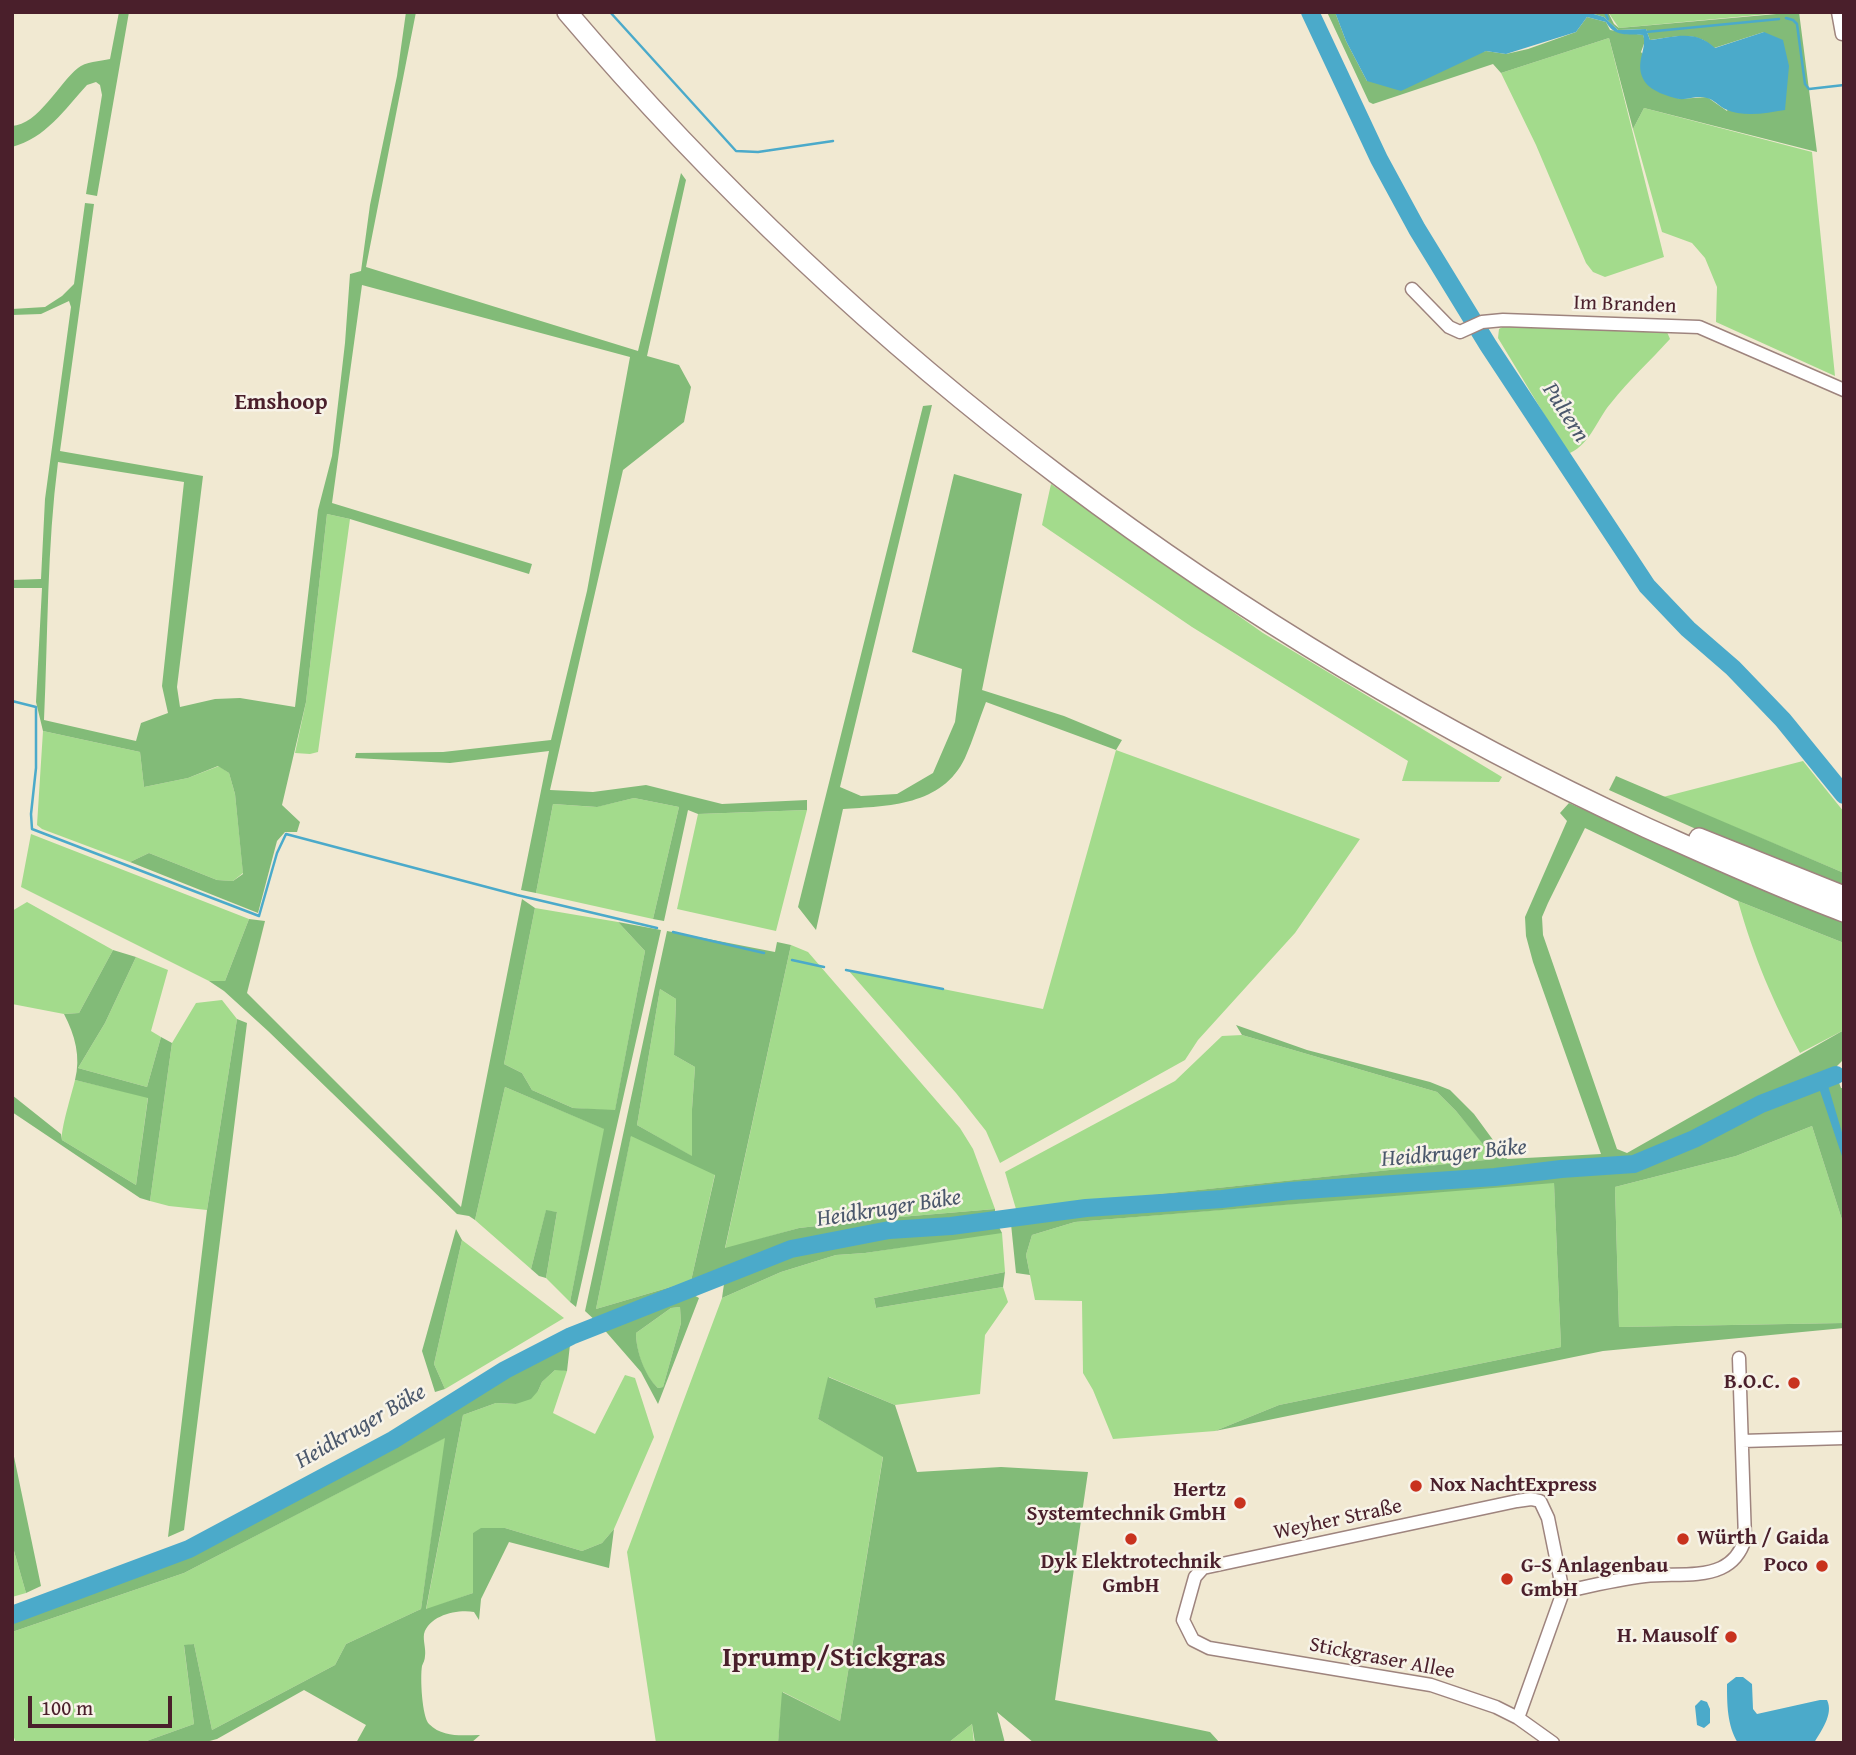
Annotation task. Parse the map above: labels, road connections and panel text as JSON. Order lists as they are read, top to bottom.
{
  "streets": {
    "street": ["Im Branden", "Weyher Straße", "Stickgraser Allee"]
  },
  "crossings": [
    ["Weyher Straße", "Stickgraser Allee"]
  ],
  "districts": ["Emshoop", "Iprump/Stickgras"],
  "water": ["Pultern", "Heidkruger Bäke"],
  "places": [
    "B.O.C.",
    "Nox NachtExpress",
    "Hertz Systemtechnik GmbH",
    "Dyk Elektrotechnik GmbH",
    "Würth / Gaida",
    "Poco",
    "G-S Anlagenbau GmbH",
    "H. Mausolf"
  ],
  "scale_bar": "100 m"
}
